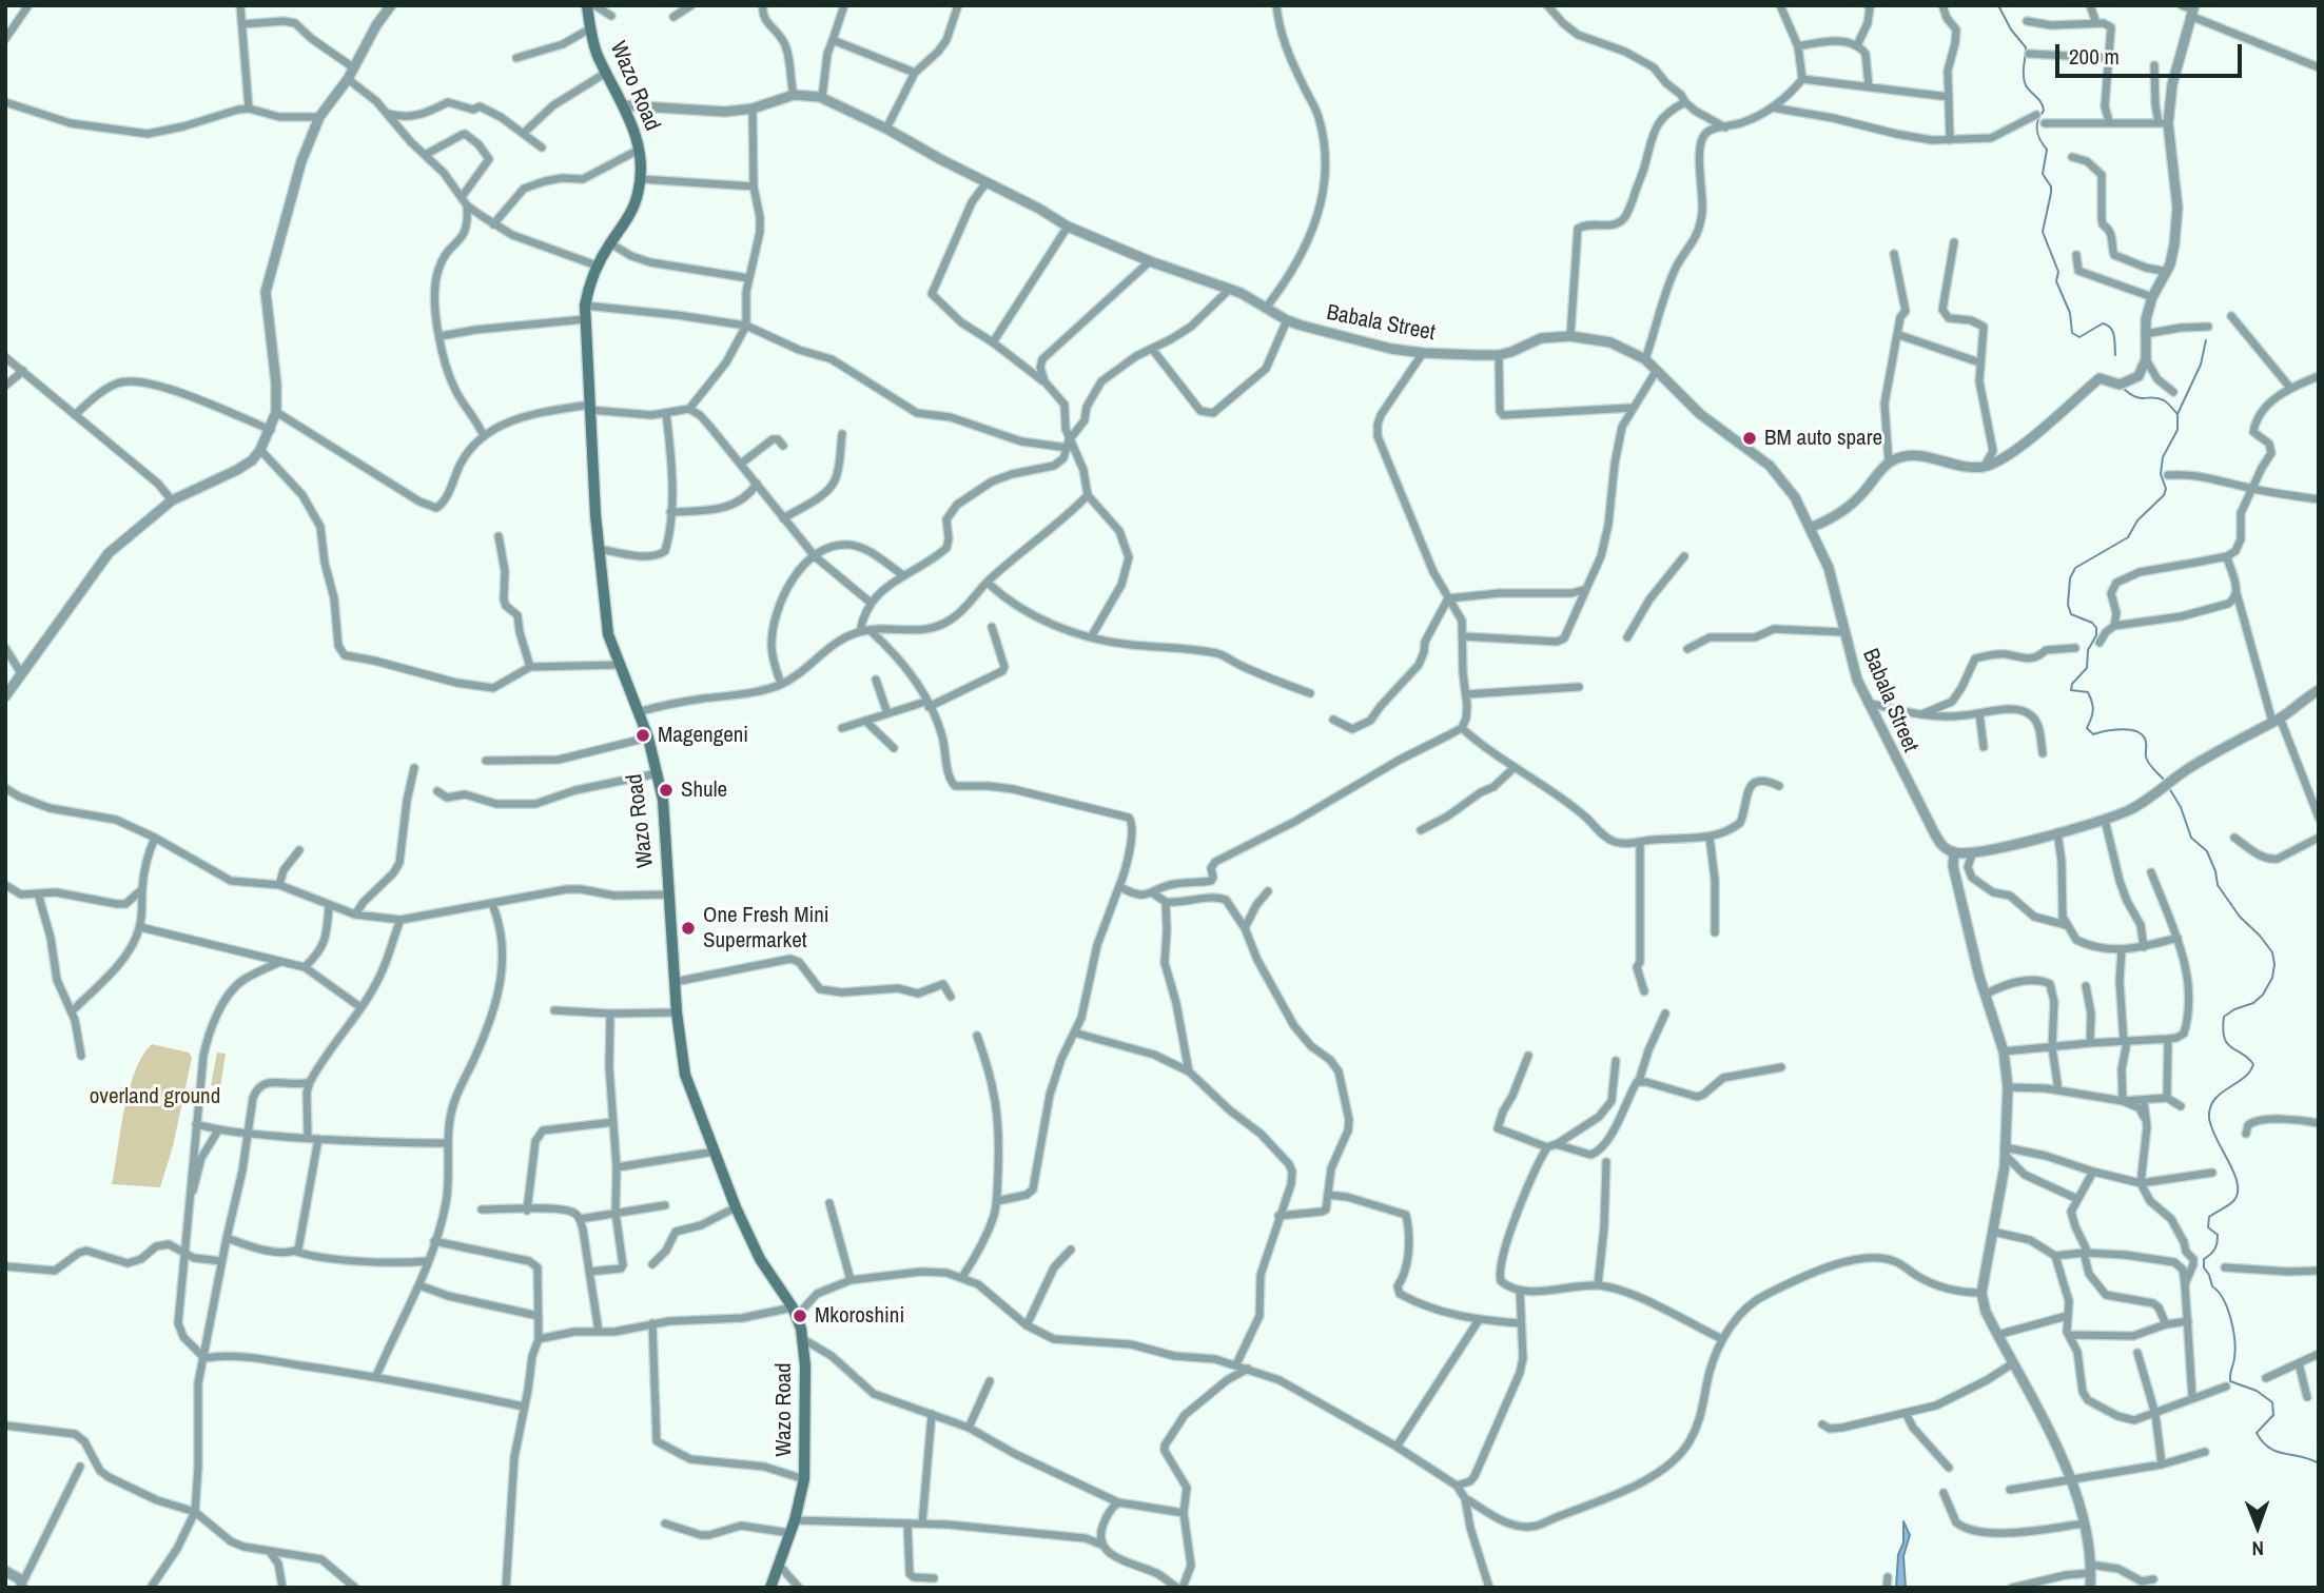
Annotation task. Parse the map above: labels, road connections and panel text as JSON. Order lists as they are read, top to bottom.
{
  "streets": {
    "main road": ["Wazo Road"],
    "street": ["Babala Street"]
  },
  "crossings": [
    ["Wazo Road", "Babala Street"]
  ],
  "parks": ["overland ground"],
  "places": [
    "BM auto spare",
    "Magengeni",
    "Shule",
    "One Fresh Mini Supermarket",
    "Mkoroshini"
  ],
  "scale_bar": "200 m",
  "north": "bottom"
}
